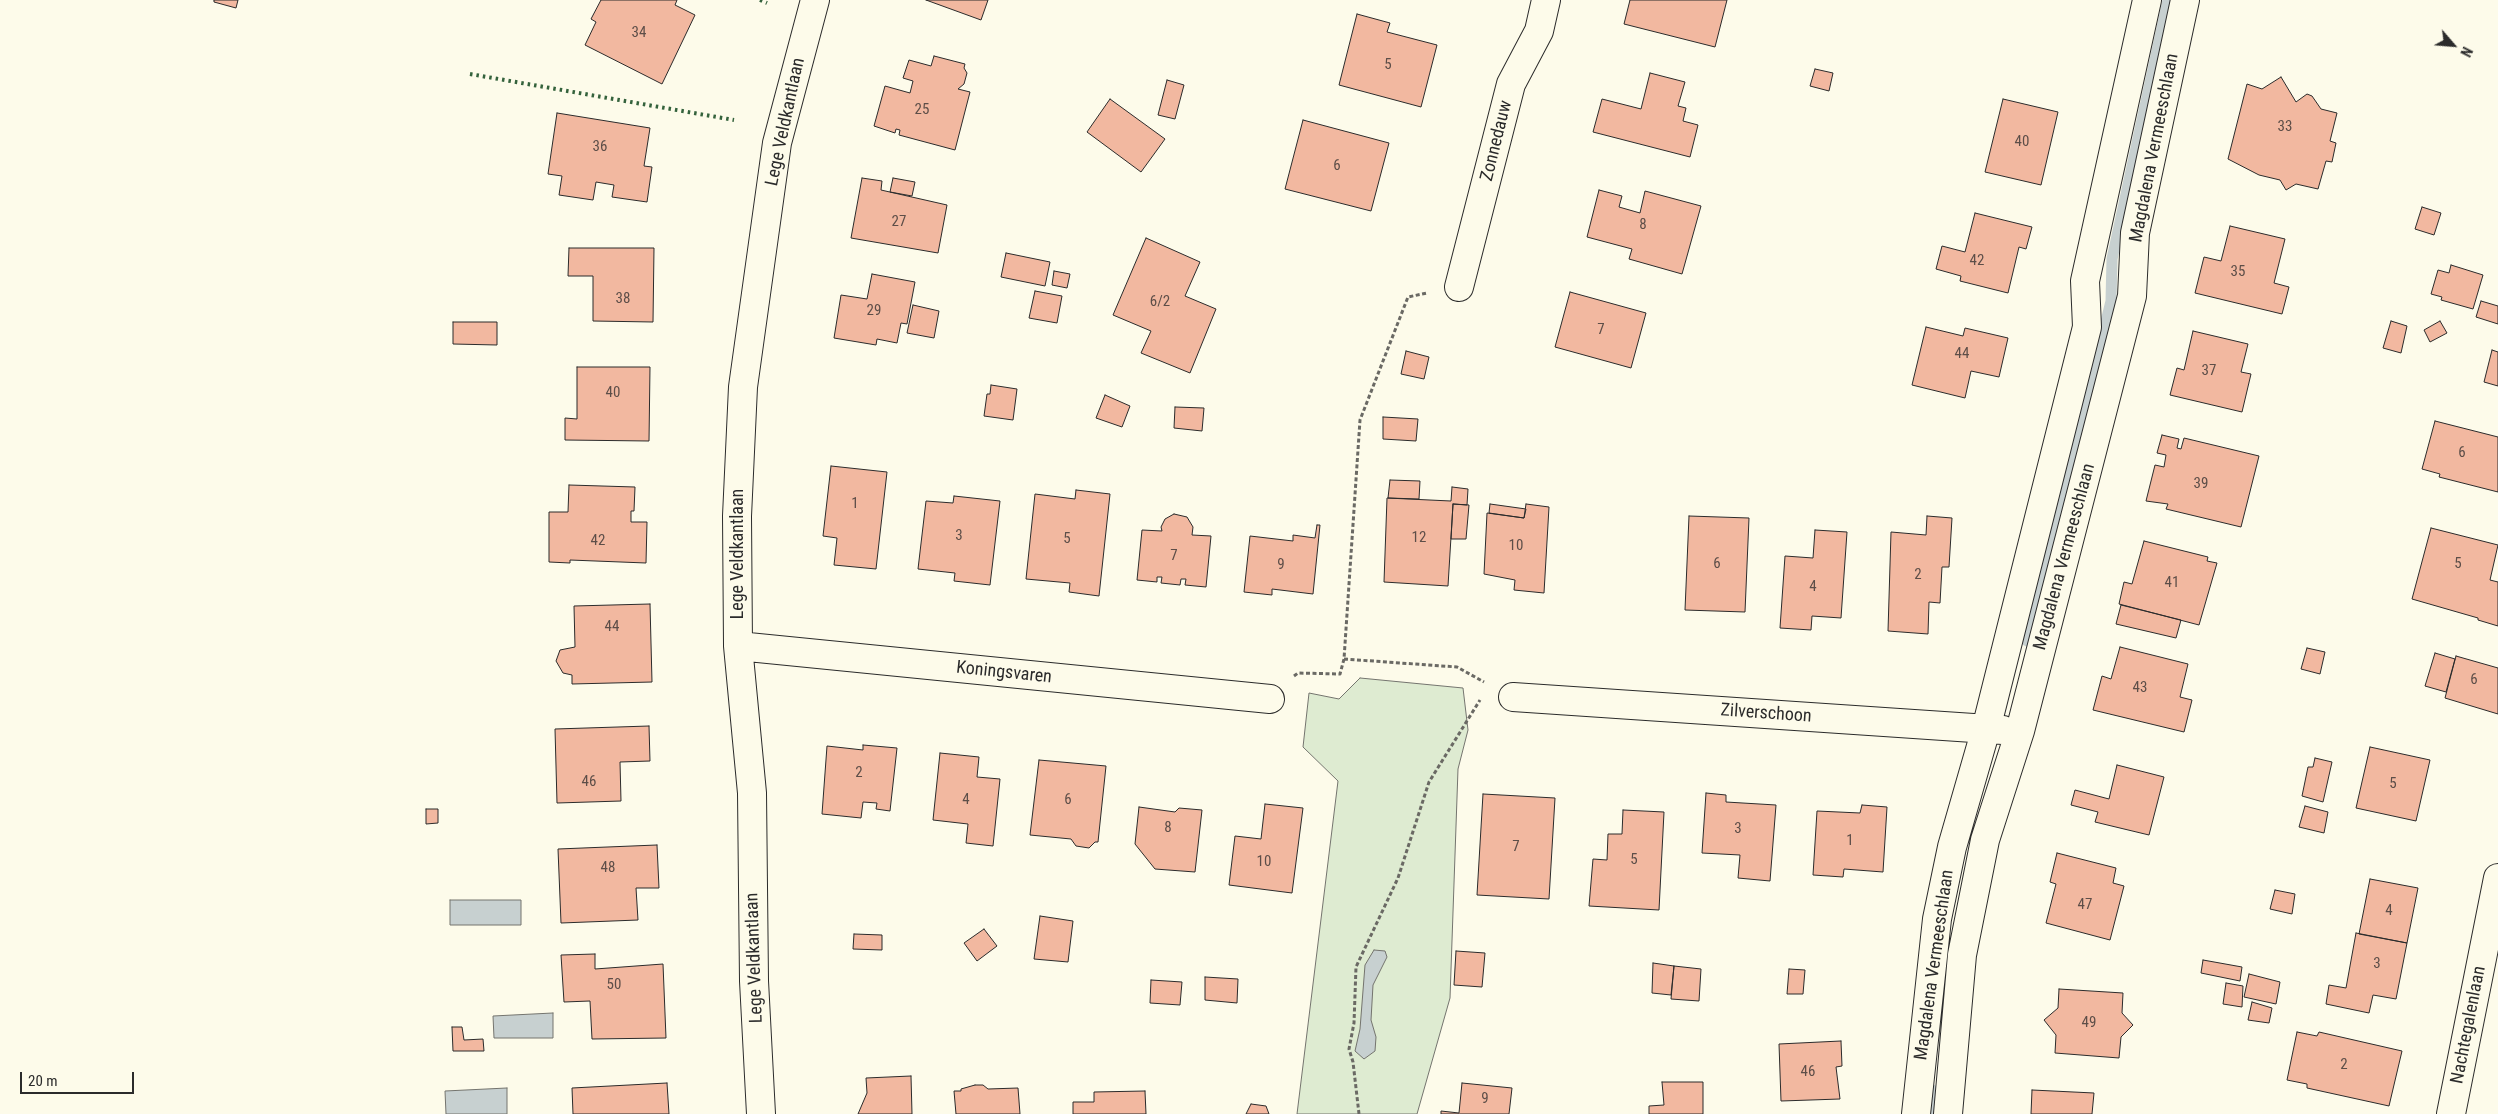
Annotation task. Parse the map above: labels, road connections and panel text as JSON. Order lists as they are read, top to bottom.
{
  "streets": {
    "street": [
      "Lege Veldkantlaan",
      "Zonnedauw",
      "Magdalena Vermeeschlaan",
      "Koningsvaren",
      "Zilverschoon",
      "Nachtegalenlaan"
    ]
  },
  "crossings": [
    ["Lege Veldkantlaan", "Koningsvaren"],
    ["Magdalena Vermeeschlaan", "Zilverschoon"]
  ],
  "house_numbers": [
    "34",
    "5",
    "25",
    "33",
    "40",
    "36",
    "6",
    "27",
    "8",
    "42",
    "35",
    "38",
    "6/2",
    "29",
    "7",
    "44",
    "37",
    "40",
    "6",
    "39",
    "1",
    "3",
    "12",
    "5",
    "42",
    "10",
    "7",
    "6",
    "5",
    "9",
    "2",
    "41",
    "4",
    "44",
    "6",
    "43",
    "2",
    "46",
    "5",
    "4",
    "6",
    "8",
    "3",
    "1",
    "7",
    "5",
    "10",
    "48",
    "47",
    "4",
    "3",
    "50",
    "49",
    "2",
    "46",
    "9"
  ],
  "scale_bar": "20 m",
  "north": "bottom right"
}
